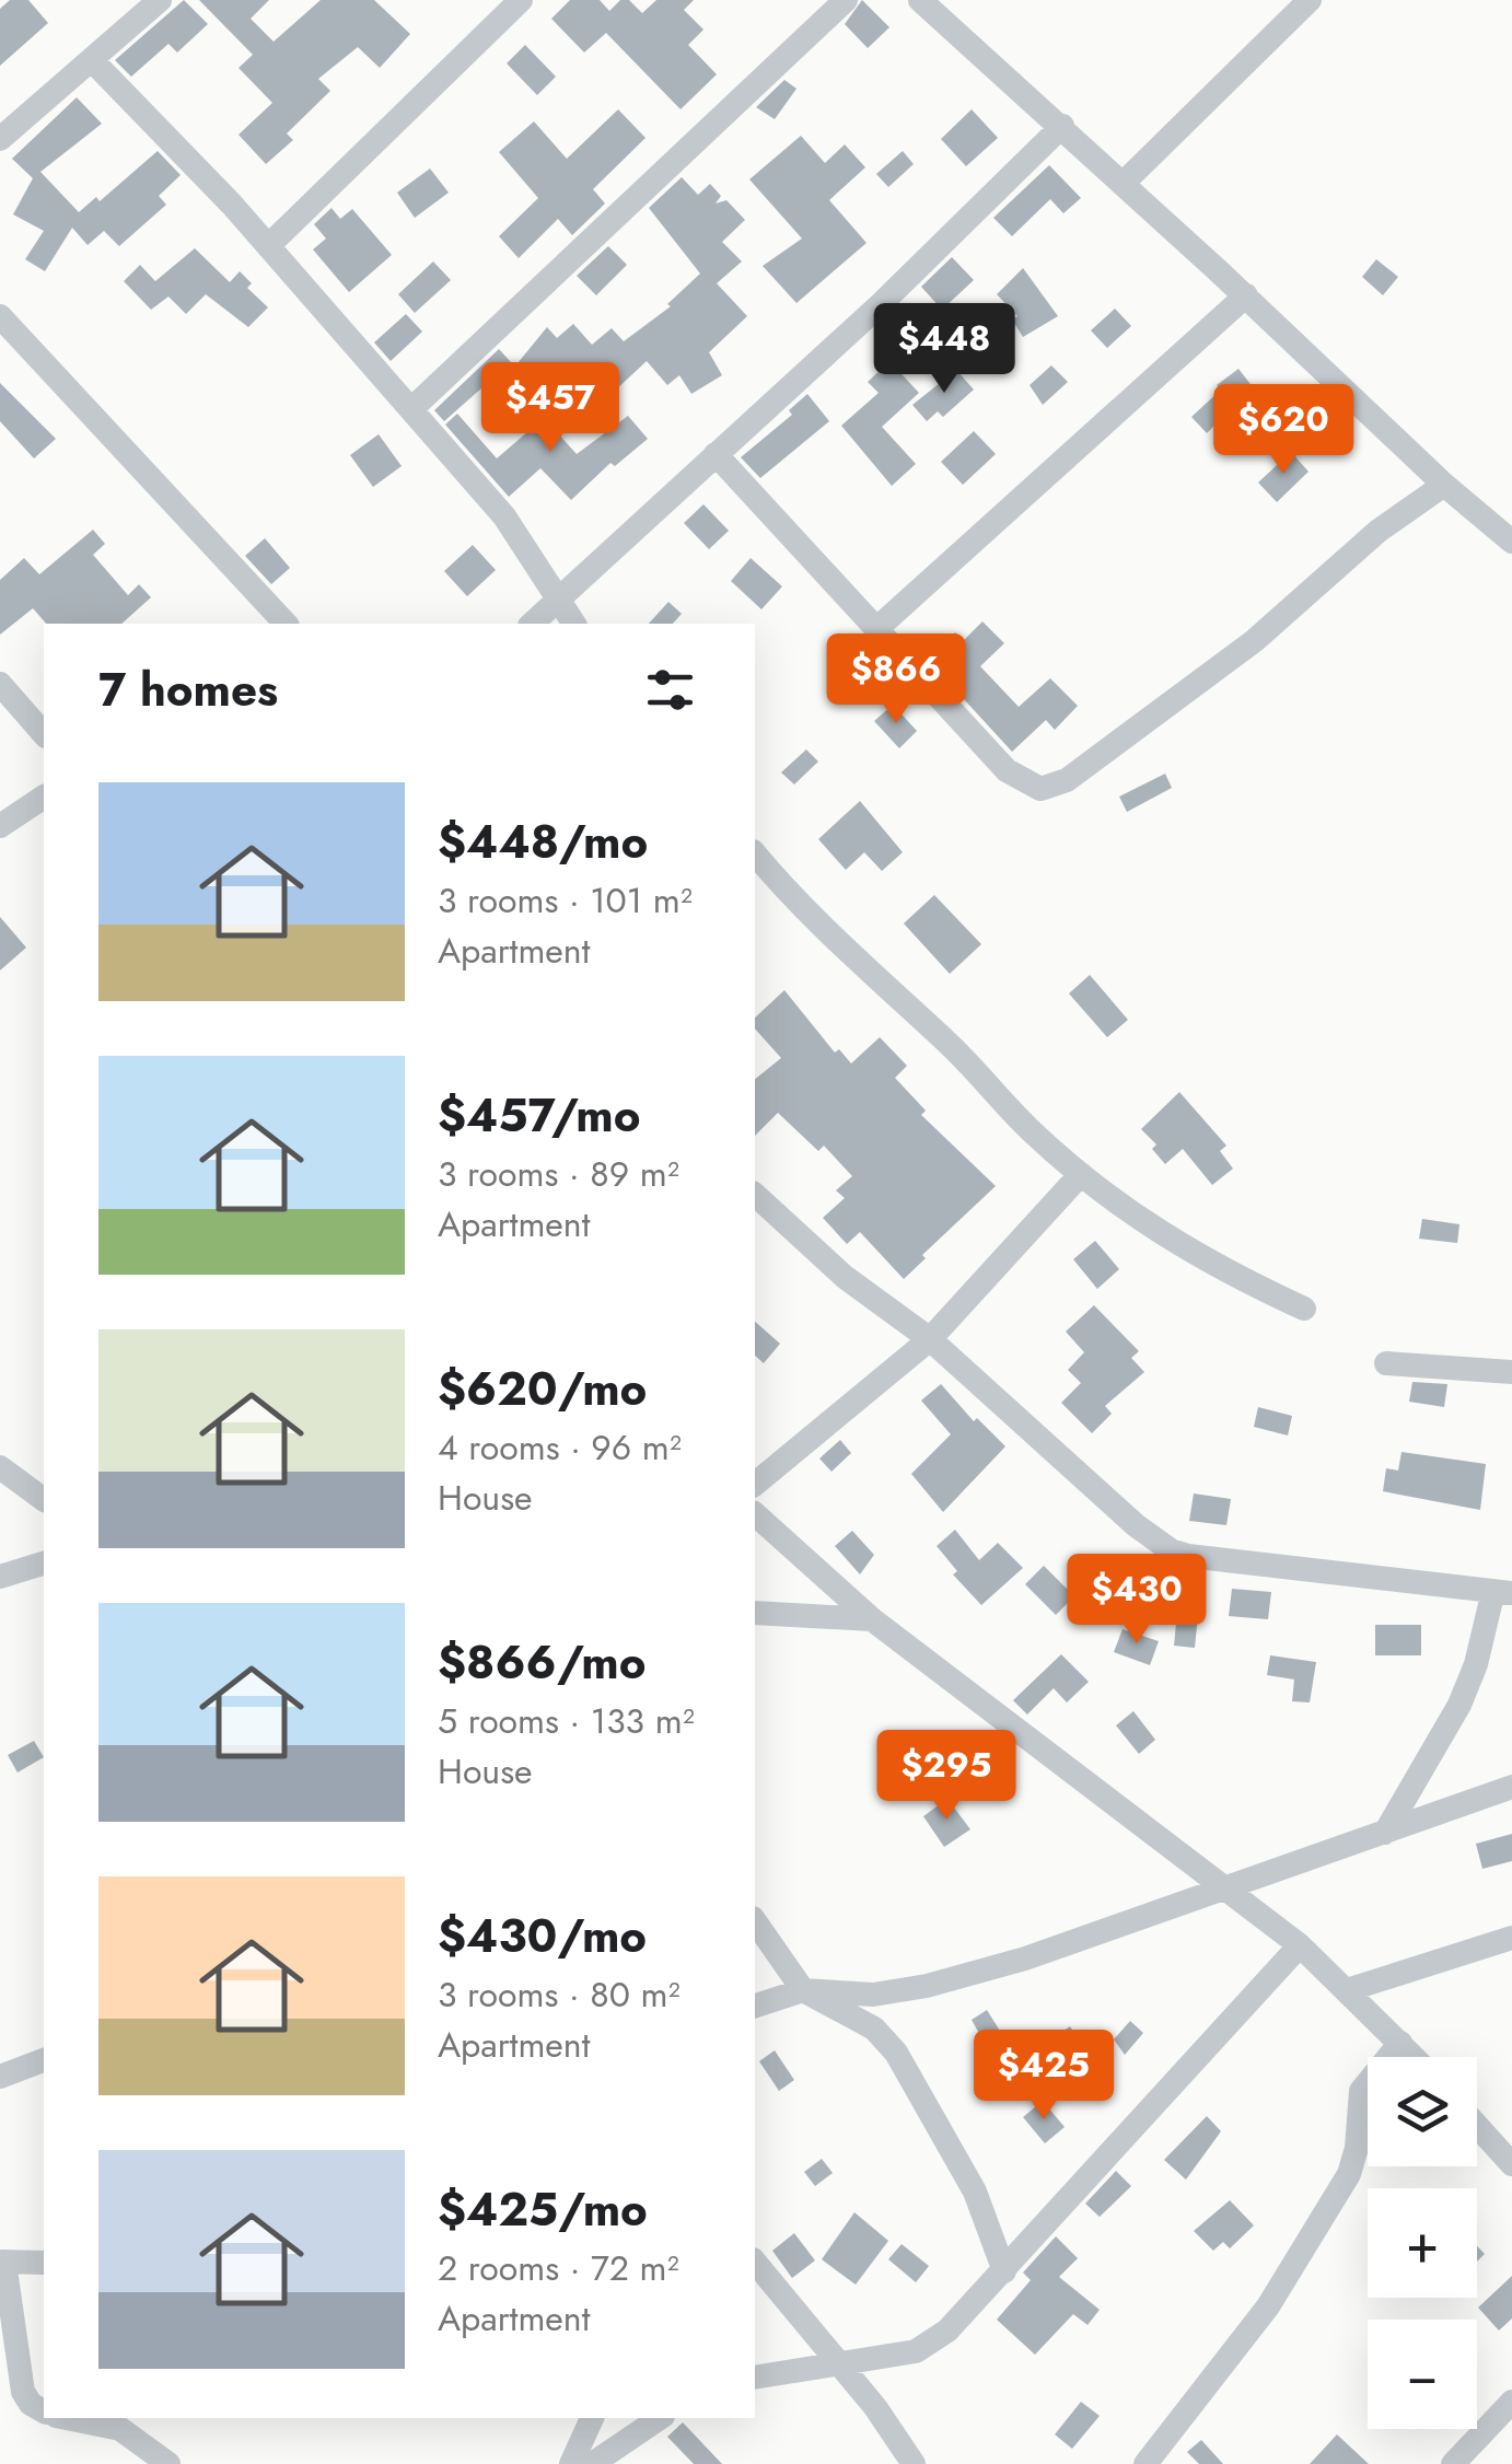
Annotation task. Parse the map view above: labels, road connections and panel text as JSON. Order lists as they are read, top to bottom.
{
  "page": {
    "price": [
      "$448",
      "$457",
      "$620",
      "$866",
      "$430",
      "$295",
      "$425"
    ],
    "heading": "7 homes",
    "list": [
      {
        "name": "$448/mo",
        "note": "3 rooms · 101 m² · Apartment"
      },
      {
        "name": "$457/mo",
        "note": "3 rooms · 89 m² · Apartment"
      },
      {
        "name": "$620/mo",
        "note": "4 rooms · 96 m² · House"
      },
      {
        "name": "$866/mo",
        "note": "5 rooms · 133 m² · House"
      },
      {
        "name": "$430/mo",
        "note": "3 rooms · 80 m² · Apartment"
      },
      {
        "name": "$425/mo",
        "note": "2 rooms · 72 m² · Apartment"
      }
    ],
    "map_buttons": ["+", "−"]
  }
}
